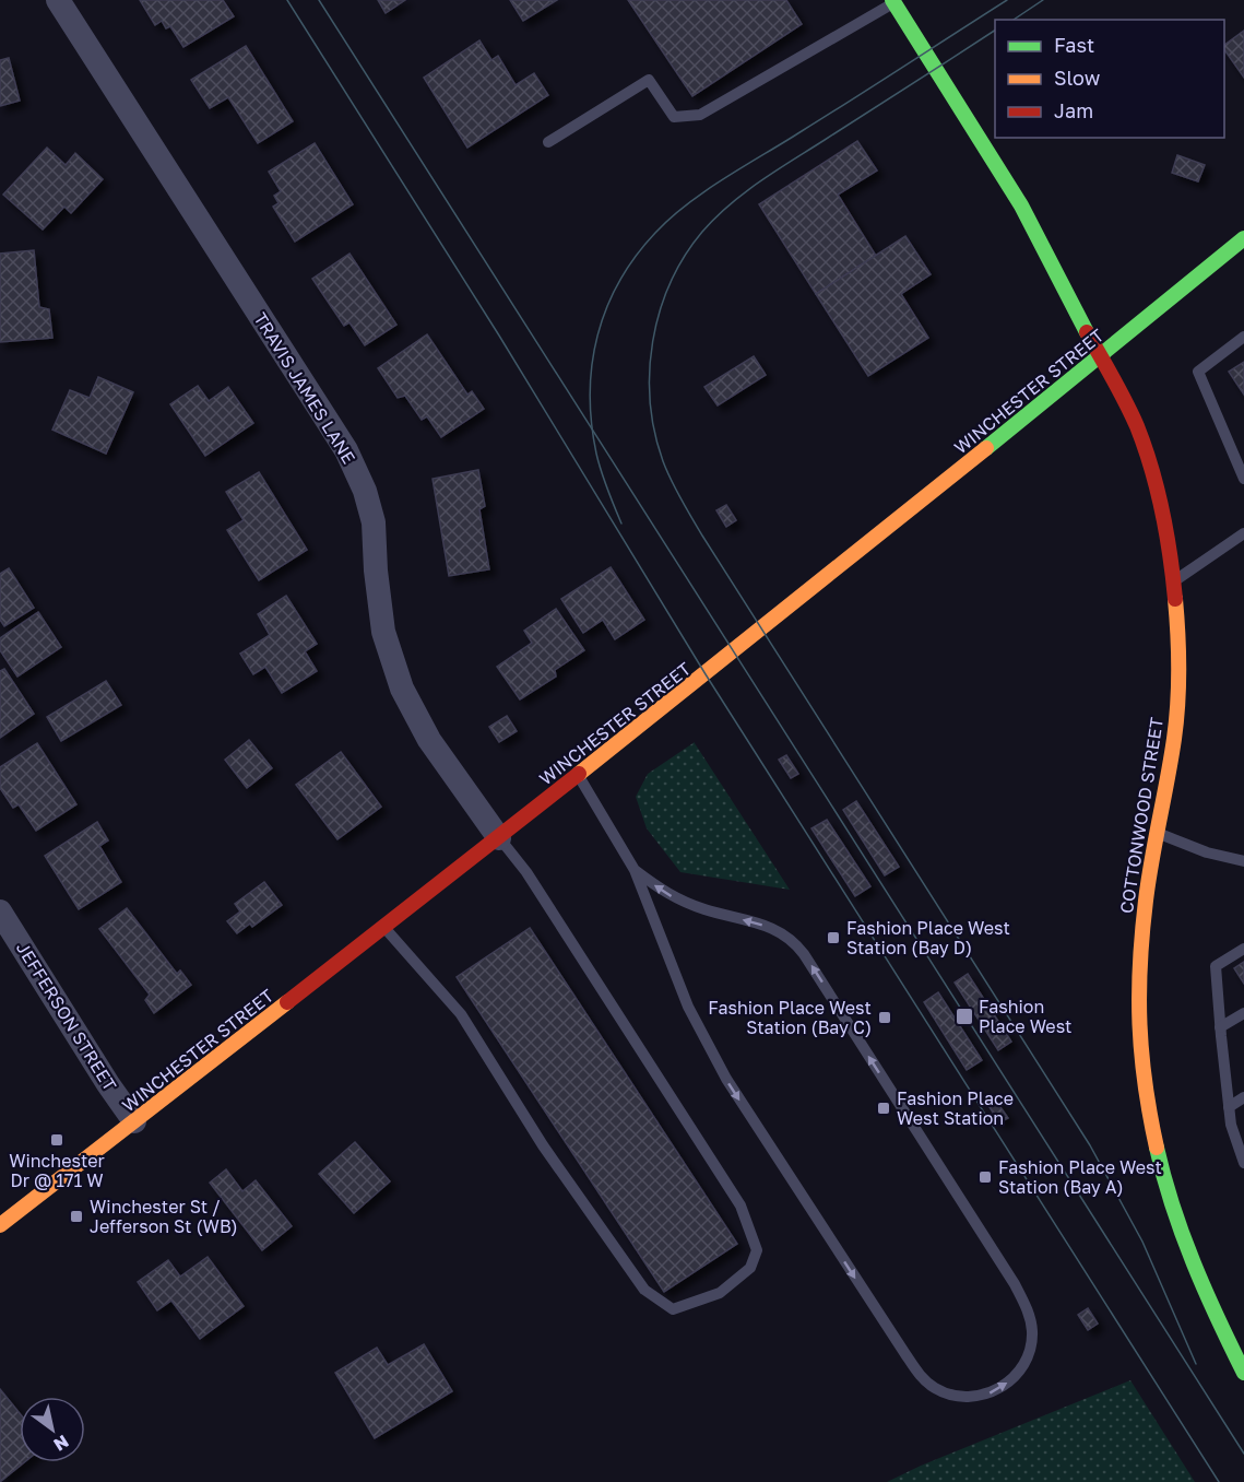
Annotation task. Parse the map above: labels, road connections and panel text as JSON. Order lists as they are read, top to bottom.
{
  "streets": {
    "main road": ["WINCHESTER STREET", "COTTONWOOD STREET"],
    "street": ["TRAVIS JAMES LANE", "JEFFERSON STREET"]
  },
  "crossings": [
    ["TRAVIS JAMES LANE", "WINCHESTER STREET"],
    ["WINCHESTER STREET", "COTTONWOOD STREET"],
    ["WINCHESTER STREET", "JEFFERSON STREET"]
  ],
  "places": {
    "transit": [
      "Fashion Place West Station (Bay D)",
      "Fashion Place West",
      "Fashion Place West Station (Bay C)",
      "Fashion Place West Station",
      "Winchester Dr @ 171 W",
      "Fashion Place West Station (Bay A)",
      "Winchester St / Jefferson St (WB)"
    ]
  },
  "legend": ["Fast", "Slow", "Jam"],
  "north": "bottom right"
}
